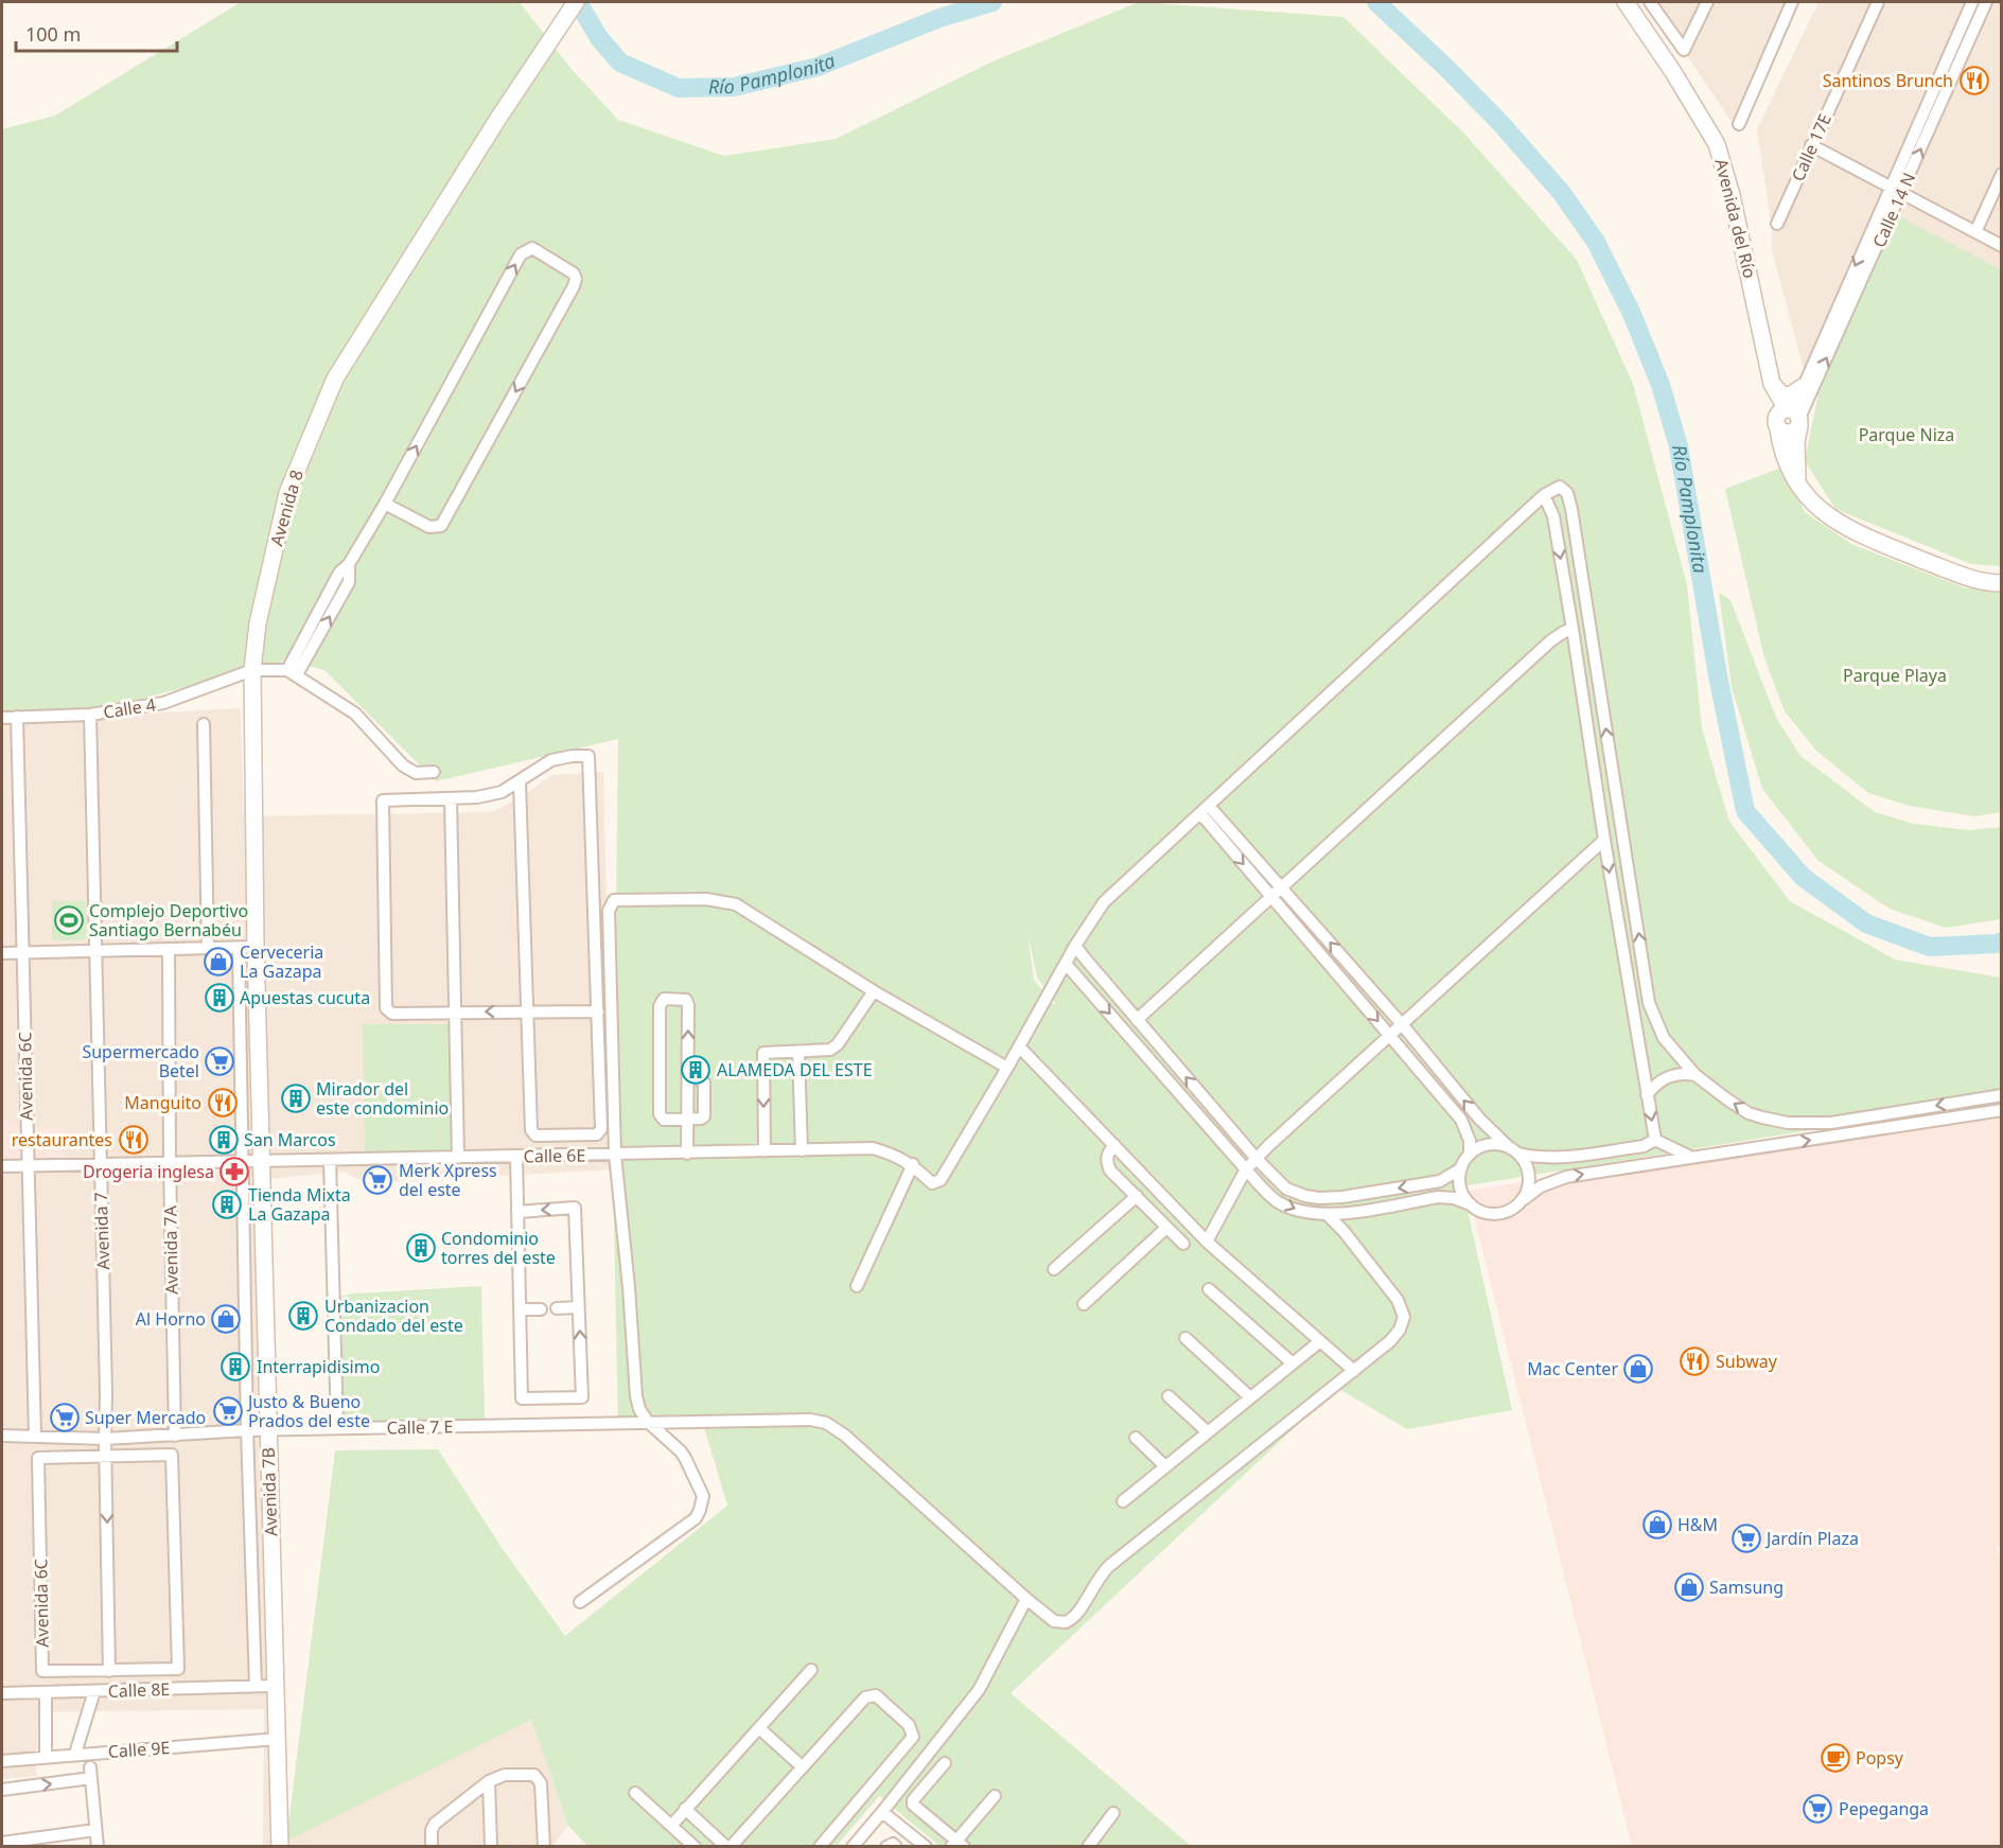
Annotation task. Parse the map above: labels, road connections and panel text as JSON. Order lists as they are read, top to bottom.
{
  "streets": {
    "street": [
      "Calle 17E",
      "Calle 14 N",
      "Avenida del Río",
      "Avenida 8",
      "Calle 4",
      "Avenida 6C",
      "Calle 6E",
      "Avenida 7",
      "Avenida 7A",
      "Calle 7 E",
      "Avenida 7B",
      "Calle 8E",
      "Calle 9E"
    ]
  },
  "crossings": [
    ["Avenida 8", "Calle 4"],
    ["Avenida 8", "Avenida 7B"],
    ["Calle 4", "Avenida 6C"],
    ["Calle 4", "Avenida 7"],
    ["Avenida 6C", "Calle 6E"],
    ["Avenida 6C", "Avenida 7"],
    ["Avenida 6C", "Calle 7 E"],
    ["Calle 6E", "Avenida 7"],
    ["Calle 6E", "Avenida 7A"],
    ["Calle 6E", "Avenida 7B"],
    ["Avenida 7", "Calle 7 E"],
    ["Avenida 7A", "Calle 7 E"],
    ["Calle 7 E", "Avenida 7B"],
    ["Avenida 7B", "Calle 8E"],
    ["Avenida 7B", "Calle 9E"]
  ],
  "water": ["Río Pamplonita"],
  "parks": ["Parque Niza", "Parque Playa"],
  "places": {
    "restaurant": [
      "Santinos Brunch",
      "Manguito",
      "restaurantes",
      "Subway"
    ],
    "sports": ["Complejo Deportivo Santiago Bernabéu"],
    "shop": [
      "Cerveceria La Gazapa",
      "Al Horno",
      "Mac Center",
      "H&M",
      "Samsung"
    ],
    "building": [
      "Apuestas cucuta",
      "ALAMEDA DEL ESTE",
      "Mirador del este condominio",
      "San Marcos",
      "Tienda Mixta La Gazapa",
      "Condominio torres del este",
      "Urbanizacion Condado del este",
      "Interrapidisimo"
    ],
    "supermarket": [
      "Supermercado Betel",
      "Merk Xpress del este",
      "Justo & Bueno Prados del este",
      "Super Mercado",
      "Jardín Plaza",
      "Pepeganga"
    ],
    "pharmacy": ["Drogeria inglesa"],
    "cafe": ["Popsy"]
  },
  "scale_bar": "100 m"
}
